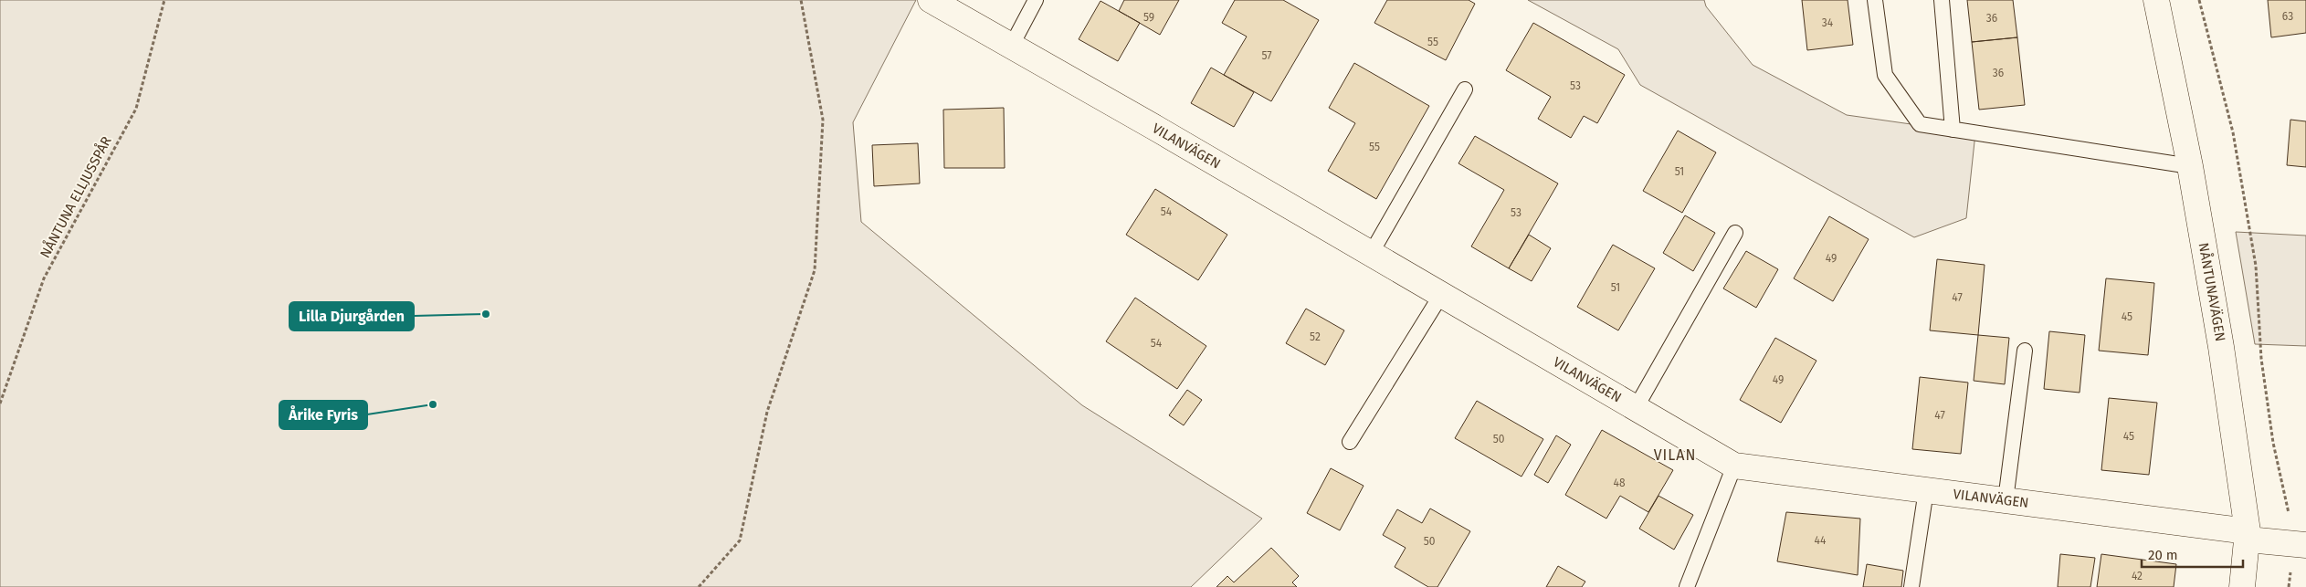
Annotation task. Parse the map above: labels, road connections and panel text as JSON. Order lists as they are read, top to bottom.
{
  "streets": {
    "street": ["VILANVÄGEN", "NÅNTUNAVÄGEN"],
    "path": ["NÅNTUNA ELLJUSSPÅR"]
  },
  "crossings": [
    ["VILANVÄGEN", "NÅNTUNAVÄGEN"]
  ],
  "districts": ["VILAN"],
  "places": ["Lilla Djurgården", "Årike Fyris"],
  "house_numbers": [
    "63",
    "59",
    "36",
    "34",
    "55",
    "57",
    "36",
    "53",
    "55",
    "51",
    "54",
    "53",
    "49",
    "51",
    "47",
    "45",
    "52",
    "54",
    "49",
    "47",
    "45",
    "50",
    "48",
    "44",
    "50",
    "42"
  ],
  "scale_bar": "20 m"
}
